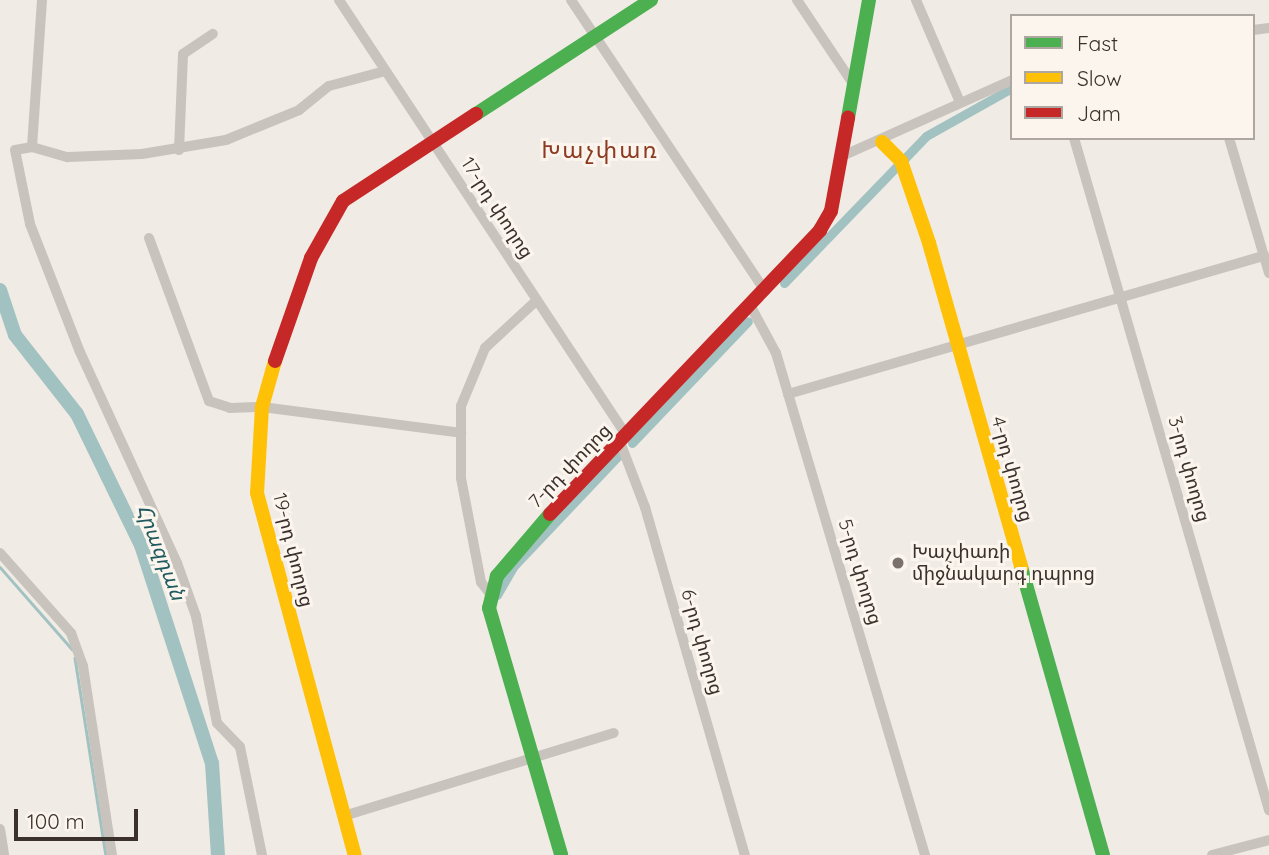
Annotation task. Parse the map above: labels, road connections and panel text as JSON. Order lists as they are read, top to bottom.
{
  "streets": {
    "street": [
      "17-րդ փողոց",
      "7-րդ փողոց",
      "4-րդ փողոց",
      "3-րդ փողոց",
      "19-րդ փողոց",
      "5-րդ փողոց",
      "6-րդ փողոց"
    ]
  },
  "crossings": [
    ["17-րդ փողոց", "7-րդ փողոց"],
    ["17-րդ փողոց", "19-րդ փողոց"],
    ["17-րդ փողոց", "6-րդ փողոց"],
    ["7-րդ փողոց", "5-րդ փողոց"],
    ["7-րդ փողոց", "6-րդ փողոց"]
  ],
  "districts": ["Խաչփառ"],
  "water": ["Հրազդան"],
  "places": ["Խաչփառի միջնակարգ դպրոց"],
  "legend": ["Fast", "Slow", "Jam"],
  "scale_bar": "100 m"
}
